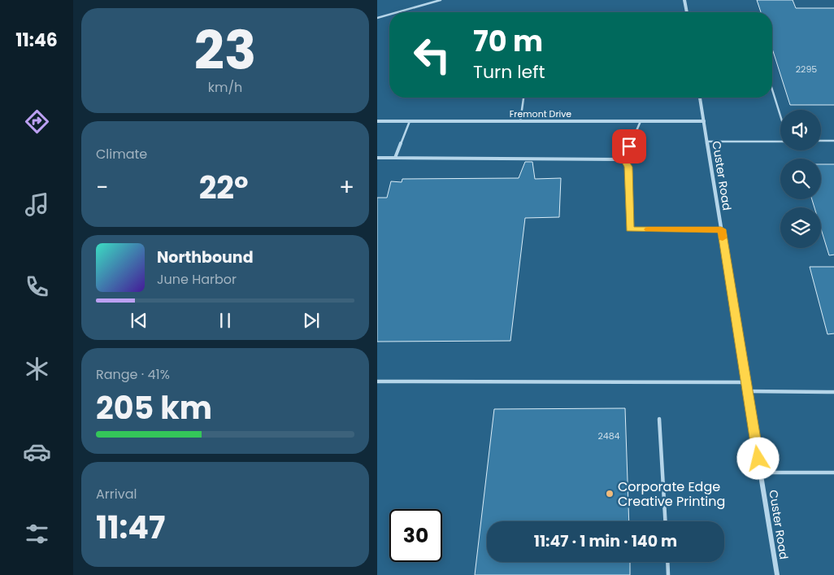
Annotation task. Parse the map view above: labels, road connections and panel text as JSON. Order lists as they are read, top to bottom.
{
  "streets": {
    "street": ["Fremont Drive", "Custer Road"]
  },
  "crossings": [
    ["Fremont Drive", "Custer Road"]
  ],
  "places": ["Corporate Edge Creative Printing"],
  "house_numbers": ["2295", "2484"],
  "page": {
    "tabs": "11:46",
    "tile": [
      ["23", "km/h"],
      "Climate",
      ["Range · 41%", "205 km"],
      ["Arrival", "11:47"]
    ],
    "turn": ["70 m", "Turn left"],
    "heat": ["−", "22°", "+"],
    "song": ["Northbound", "June Harbor"],
    "limit": "30",
    "trip": "11:47 · 1 min · 140 m"
  }
}
